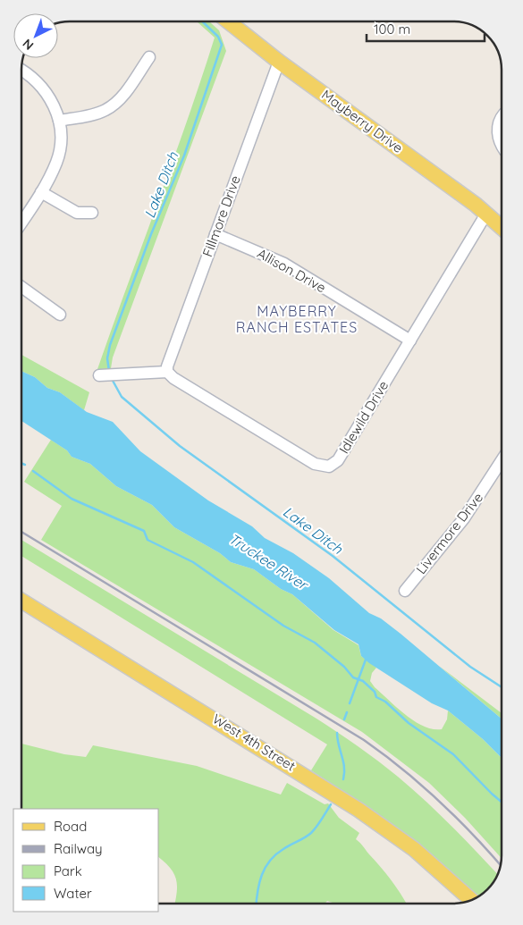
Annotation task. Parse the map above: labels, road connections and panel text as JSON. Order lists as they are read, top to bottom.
{
  "streets": {
    "main road": ["Mayberry Drive", "West 4th Street"],
    "street": [
      "Fillmore Drive",
      "Allison Drive",
      "Idlewild Drive",
      "Livermore Drive"
    ]
  },
  "crossings": [
    ["Mayberry Drive", "Fillmore Drive"],
    ["Mayberry Drive", "Idlewild Drive"],
    ["Fillmore Drive", "Allison Drive"],
    ["Fillmore Drive", "Idlewild Drive"],
    ["Allison Drive", "Idlewild Drive"]
  ],
  "districts": ["MAYBERRY RANCH ESTATES"],
  "water": ["Lake Ditch", "Truckee River"],
  "legend": [
    "Road",
    "Railway",
    "Park",
    "Water"
  ],
  "scale_bar": "100 m",
  "north": "bottom left"
}
